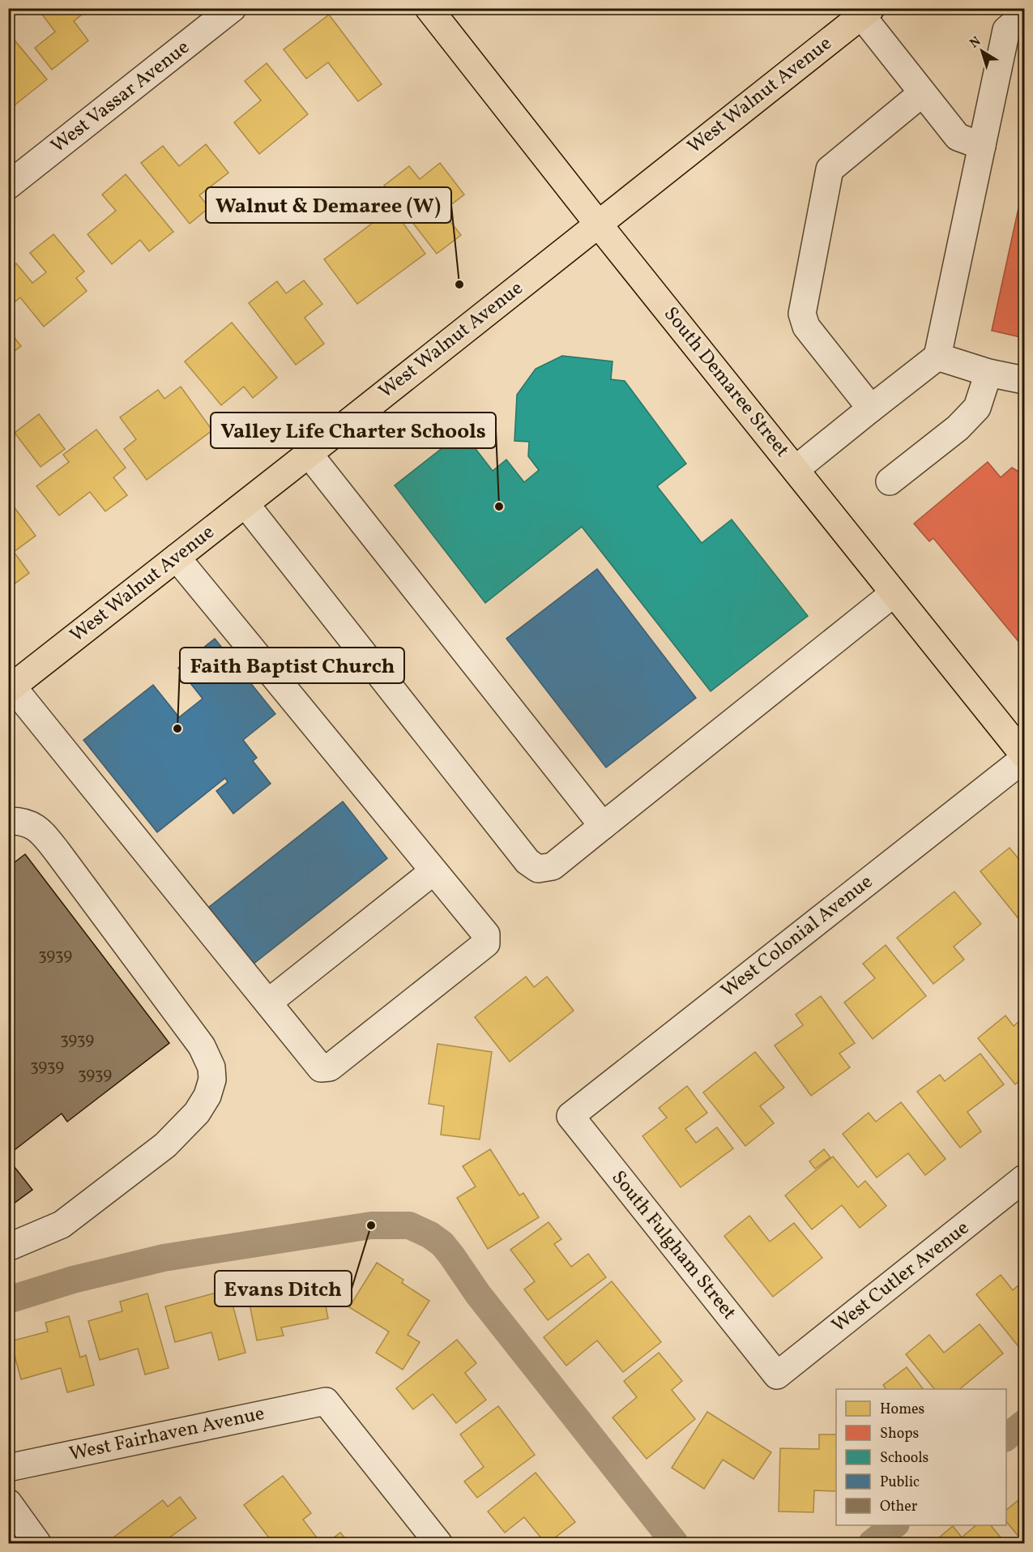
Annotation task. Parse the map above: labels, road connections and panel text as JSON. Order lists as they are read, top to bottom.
{
  "streets": {
    "main road": ["West Walnut Avenue", "South Demaree Street"],
    "street": [
      "West Vassar Avenue",
      "West Colonial Avenue",
      "South Fulgham Street",
      "West Cutler Avenue",
      "West Fairhaven Avenue"
    ]
  },
  "crossings": [
    ["West Walnut Avenue", "South Demaree Street"],
    ["South Demaree Street", "West Colonial Avenue"],
    ["West Colonial Avenue", "South Fulgham Street"],
    ["South Fulgham Street", "West Cutler Avenue"]
  ],
  "places": [
    "Walnut & Demaree (W)",
    "Valley Life Charter Schools",
    "Faith Baptist Church",
    "Evans Ditch"
  ],
  "house_numbers": [
    "3939",
    "3939",
    "3939",
    "3939"
  ],
  "legend": [
    "Homes",
    "Shops",
    "Schools",
    "Public",
    "Other"
  ],
  "north": "top left"
}
